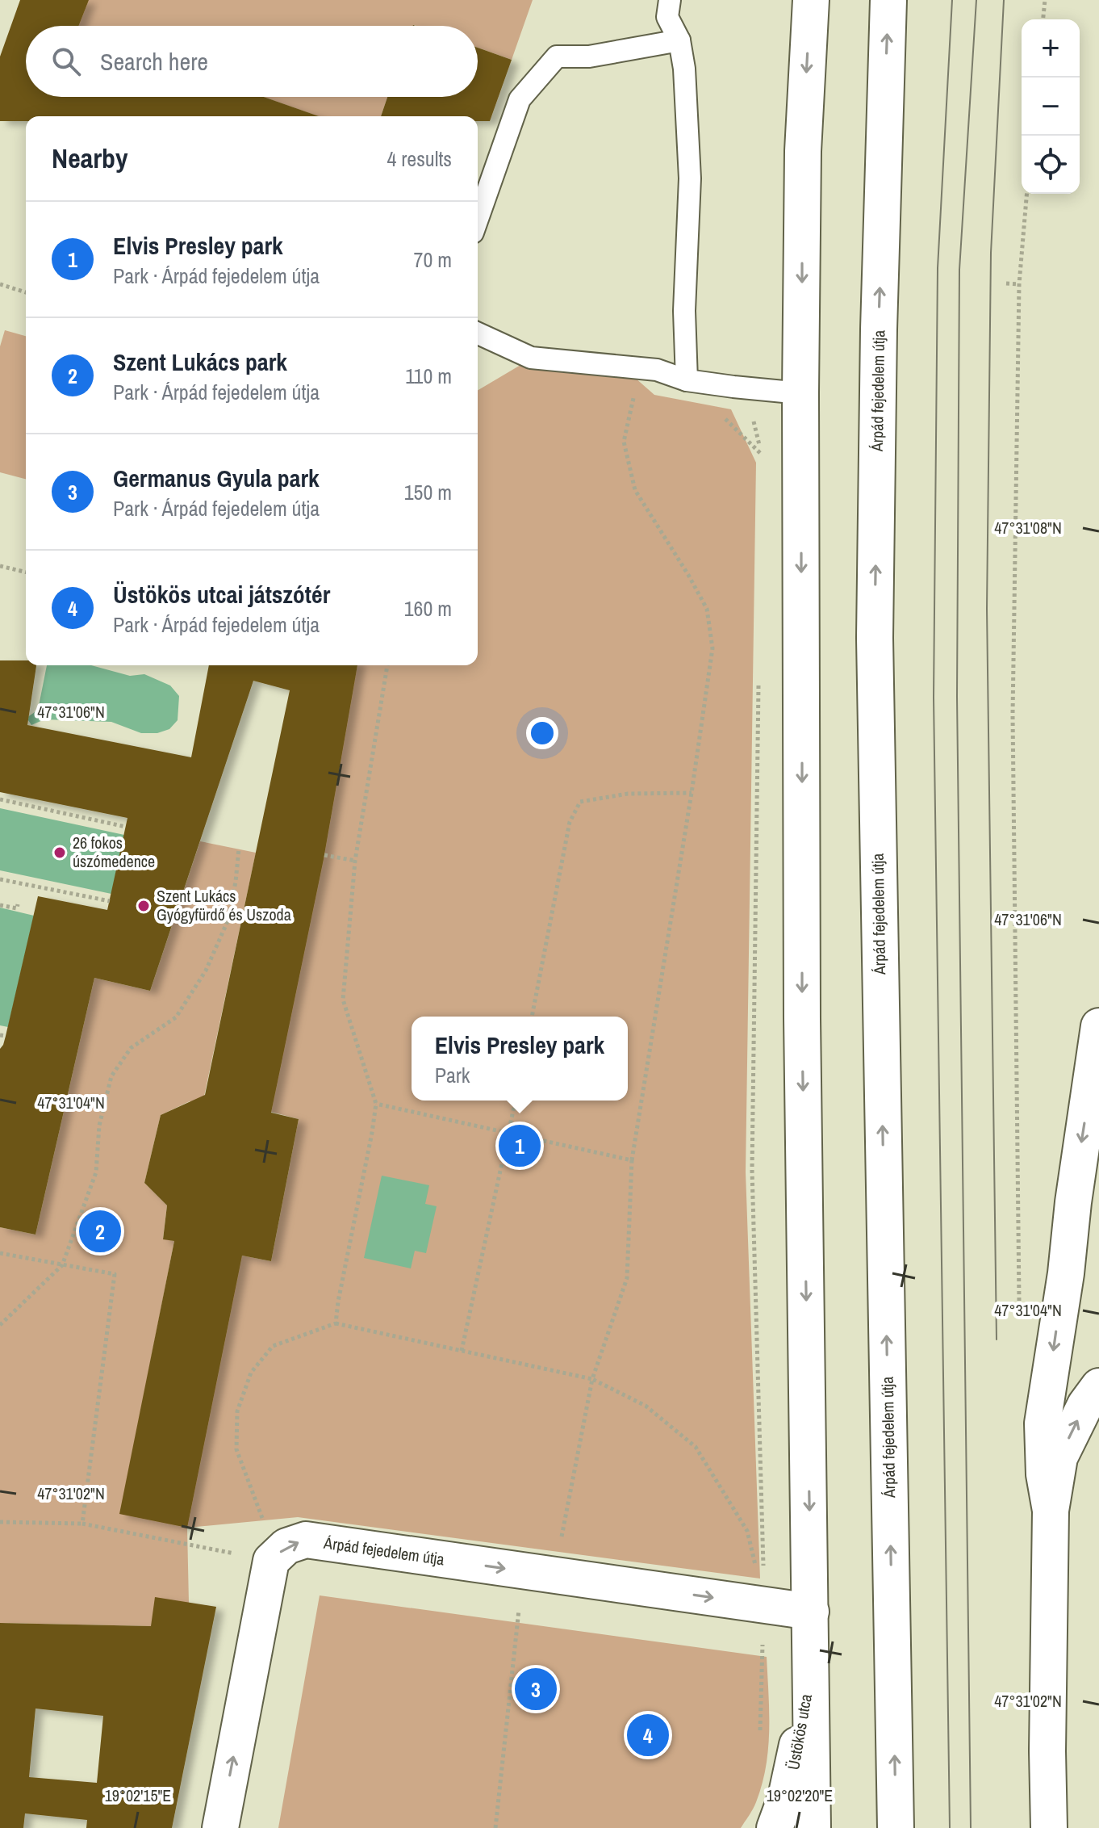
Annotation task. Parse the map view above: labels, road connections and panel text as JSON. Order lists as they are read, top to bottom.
{
  "streets": {
    "main road": ["Árpád fejedelem útja", "Üstökös utca"]
  },
  "places": ["26 fokos úszómedence", "Szent Lukács Gyógyfürdő és Uszoda"],
  "page": {
    "map_buttons": ["+", "−"],
    "search": "Search here",
    "heading": ["Nearby", "4 results"],
    "list": [
      {
        "mark": "1",
        "name": "Elvis Presley park",
        "note": "Park · Árpád fejedelem útja",
        "value": "70 m"
      },
      {
        "mark": "2",
        "name": "Szent Lukács park",
        "note": "Park · Árpád fejedelem útja",
        "value": "110 m"
      },
      {
        "mark": "3",
        "name": "Germanus Gyula park",
        "note": "Park · Árpád fejedelem útja",
        "value": "150 m"
      },
      {
        "mark": "4",
        "name": "Üstökös utcai játszótér",
        "note": "Park · Árpád fejedelem útja",
        "value": "160 m"
      }
    ],
    "popup": ["Elvis Presley park", "Park"],
    "pins": [
      "1",
      "2",
      "3",
      "4"
    ]
  },
  "coordinates": [
    "47°31'08\"N",
    "47°31'06\"N",
    "47°31'04\"N",
    "47°31'02\"N",
    "19°02'15\"E",
    "19°02'20\"E"
  ]
}
